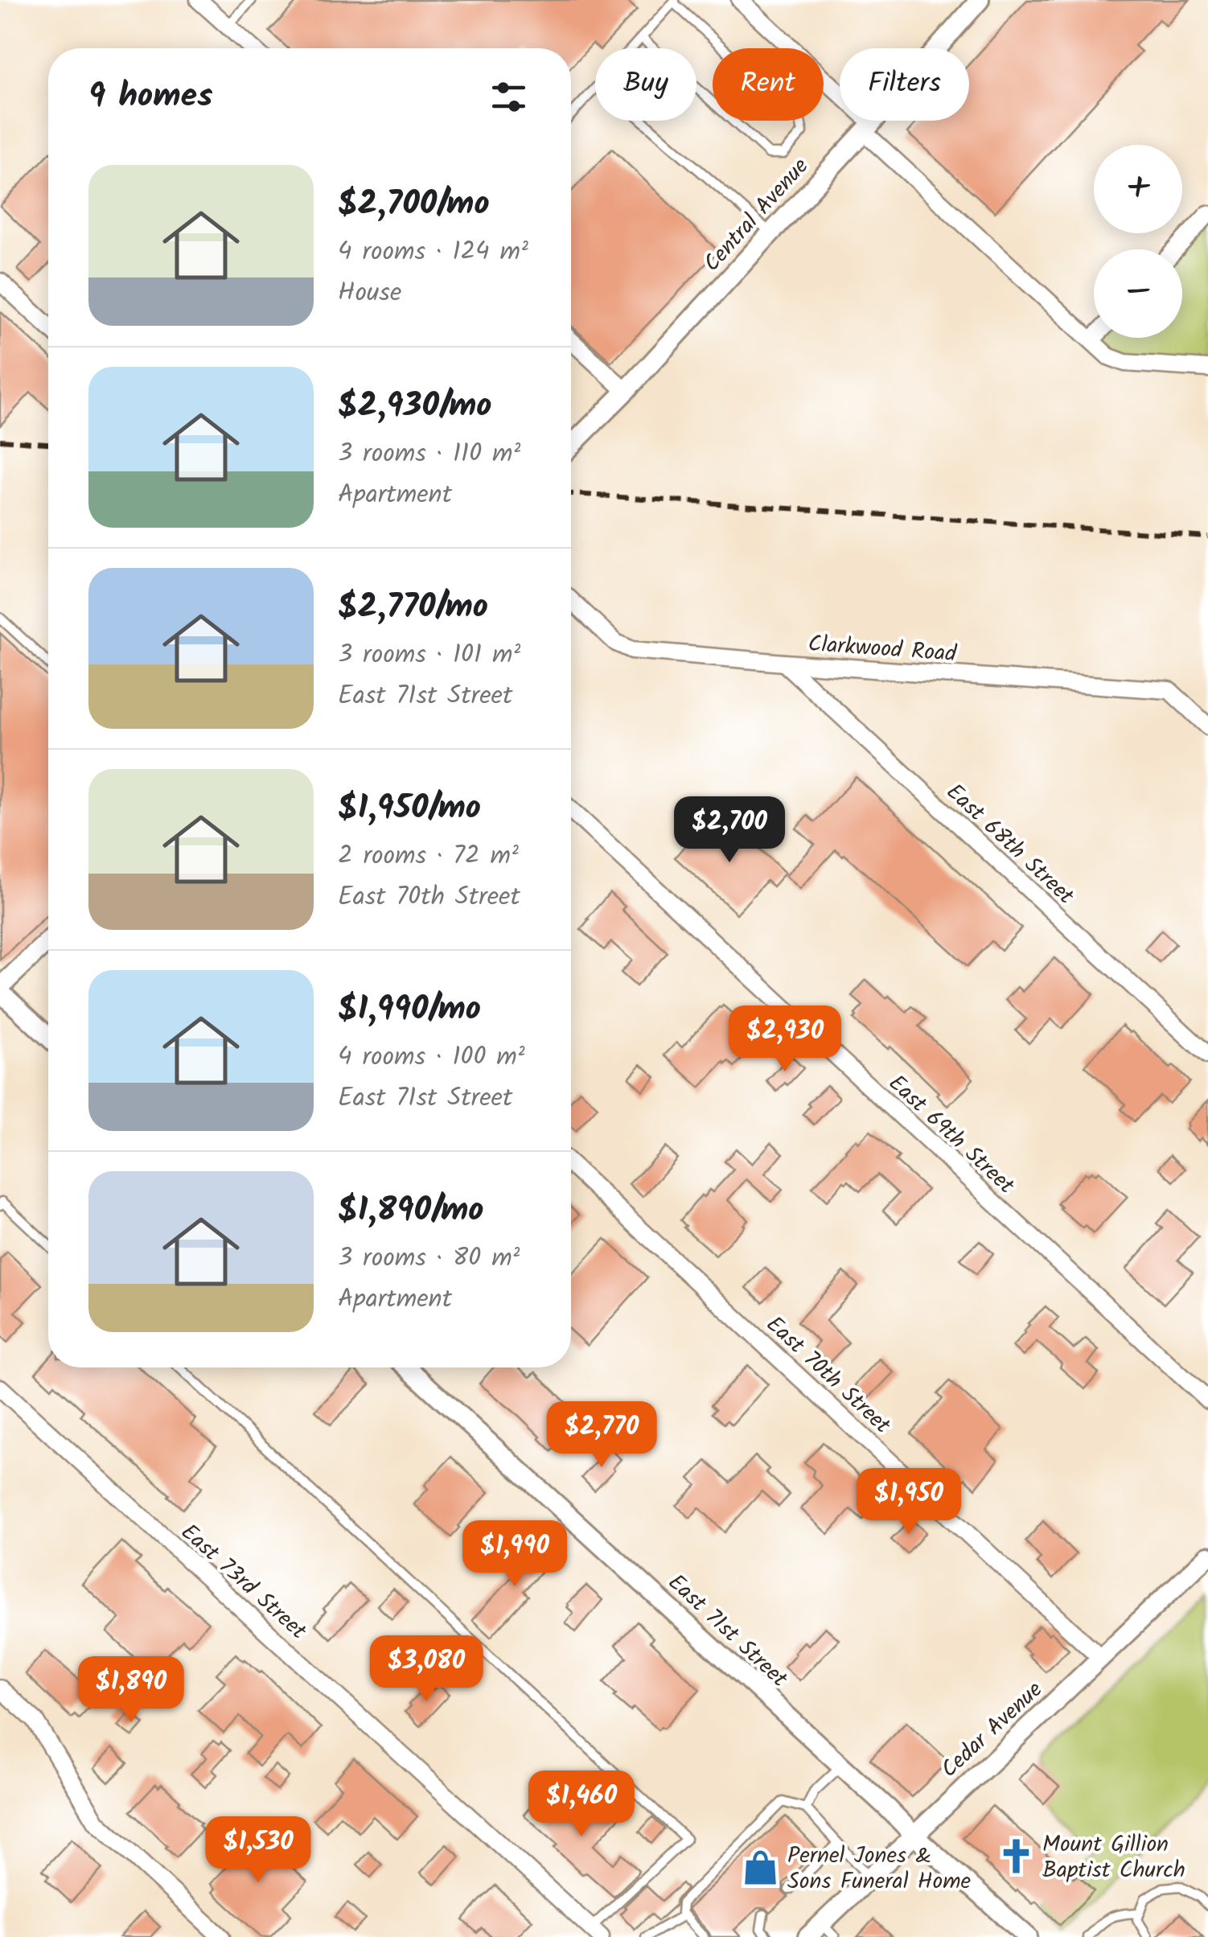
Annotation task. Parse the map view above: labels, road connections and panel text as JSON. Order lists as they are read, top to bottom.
{
  "streets": {
    "street": [
      "Central Avenue",
      "Clarkwood Road",
      "East 68th Street",
      "East 69th Street",
      "East 70th Street",
      "East 73rd Street",
      "East 71st Street",
      "Cedar Avenue"
    ]
  },
  "crossings": [
    ["Clarkwood Road", "East 68th Street"],
    ["East 70th Street", "Cedar Avenue"],
    ["East 71st Street", "Cedar Avenue"]
  ],
  "places": {
    "church": ["Mount Gillion Baptist Church"],
    "shop": ["Pernel Jones & Sons Funeral Home"]
  },
  "page": {
    "chip": ["Buy", "Rent", "Filters"],
    "heading": "9 homes",
    "map_buttons": ["+", "−"],
    "list": [
      {
        "name": "$2,700/mo",
        "note": "4 rooms · 124 m² · House"
      },
      {
        "name": "$2,930/mo",
        "note": "3 rooms · 110 m² · Apartment"
      },
      {
        "name": "$2,770/mo",
        "note": "3 rooms · 101 m² · East 71st Street"
      },
      {
        "name": "$1,950/mo",
        "note": "2 rooms · 72 m² · East 70th Street"
      },
      {
        "name": "$1,990/mo",
        "note": "4 rooms · 100 m² · East 71st Street"
      },
      {
        "name": "$1,890/mo",
        "note": "3 rooms · 80 m² · Apartment"
      }
    ],
    "price": [
      "$2,700",
      "$2,930",
      "$2,770",
      "$1,950",
      "$1,990",
      "$3,080",
      "$1,890",
      "$1,460",
      "$1,530"
    ]
  }
}
